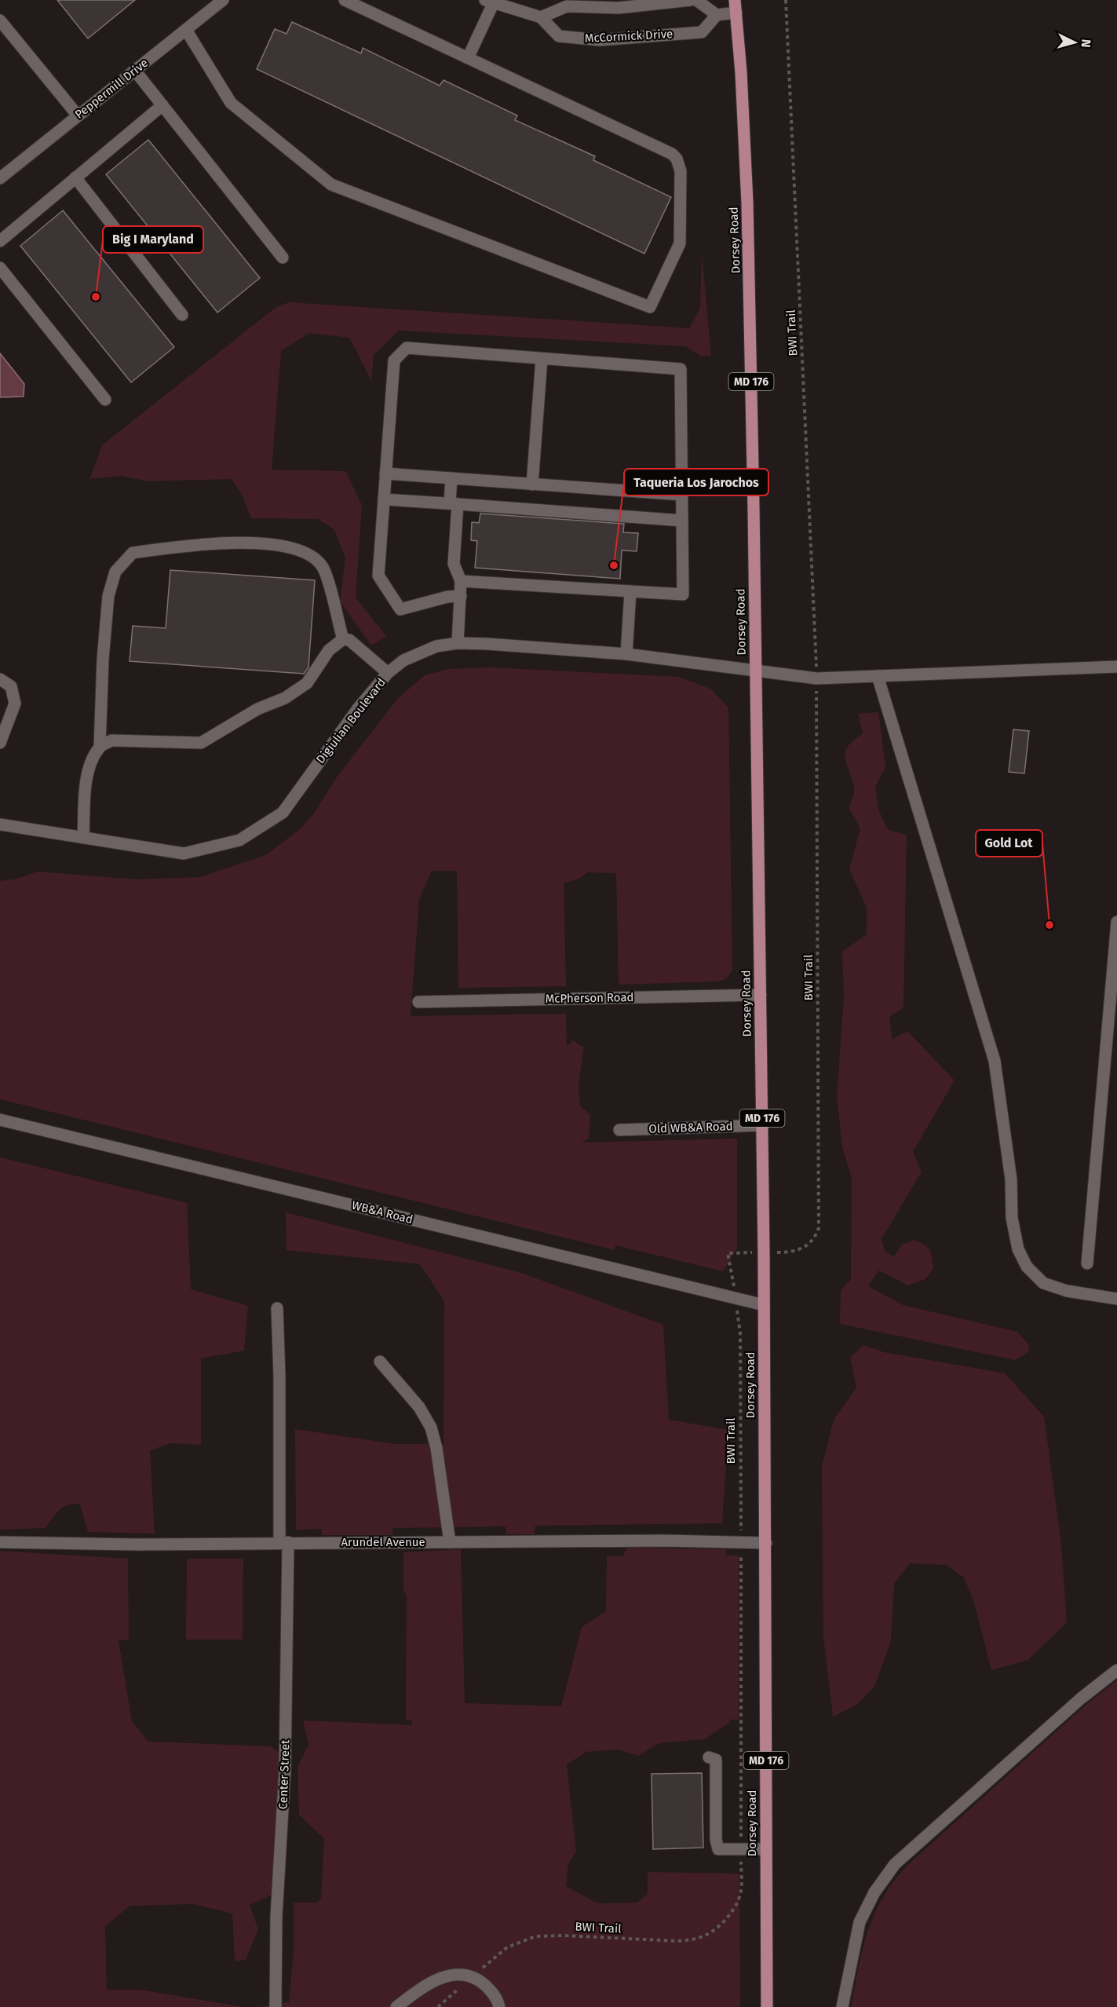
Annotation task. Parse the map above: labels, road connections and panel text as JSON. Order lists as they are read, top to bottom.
{
  "streets": {
    "main road": ["Dorsey Road", "MD 176"],
    "street": [
      "McCormick Drive",
      "Peppermill Drive",
      "Digiulian Boulevard",
      "McPherson Road",
      "Old WB&A Road",
      "WB&A Road",
      "Arundel Avenue",
      "Center Street"
    ],
    "path": ["BWI Trail"]
  },
  "crossings": [
    ["Dorsey Road", "Digiulian Boulevard"],
    ["Dorsey Road", "McPherson Road"],
    ["Dorsey Road", "Old WB&A Road"],
    ["Dorsey Road", "WB&A Road"],
    ["Dorsey Road", "Arundel Avenue"],
    ["Arundel Avenue", "Center Street"]
  ],
  "places": ["Big I Maryland", "Taqueria Los Jarochos", "Gold Lot"],
  "north": "right"
}
